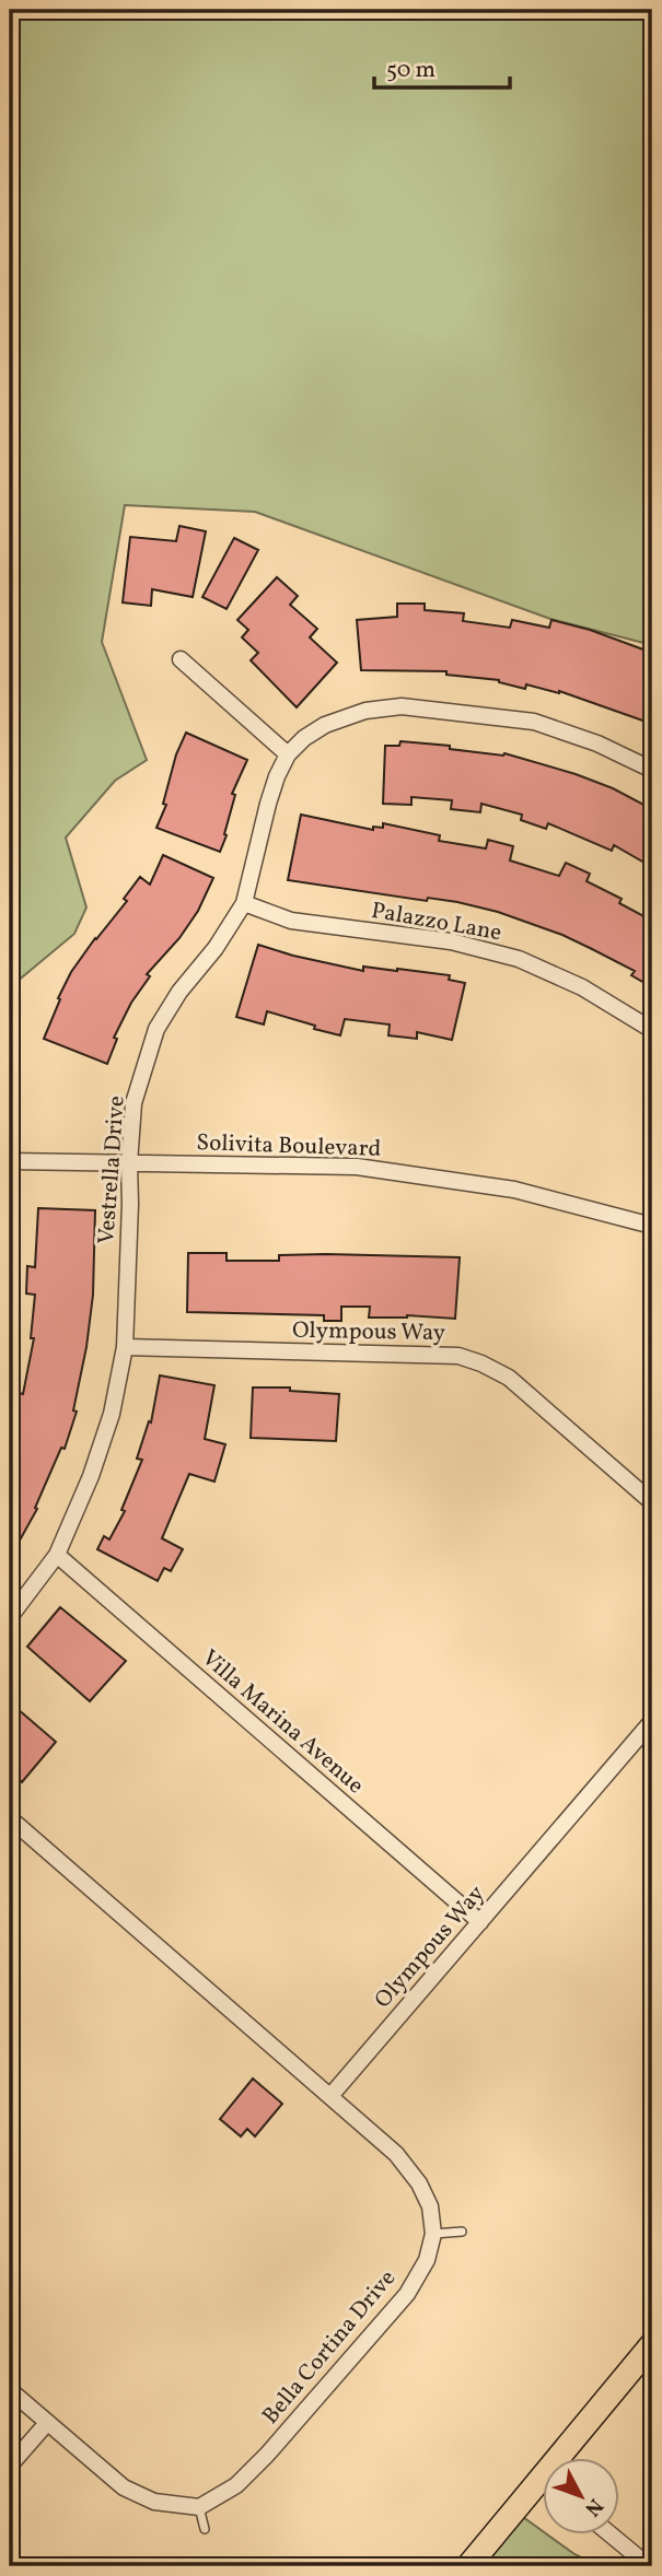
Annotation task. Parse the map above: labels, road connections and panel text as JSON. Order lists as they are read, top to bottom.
{
  "streets": {
    "street": [
      "Palazzo Lane",
      "Solivita Boulevard",
      "Vestrella Drive",
      "Olympous Way",
      "Villa Marina Avenue",
      "Bella Cortina Drive"
    ]
  },
  "crossings": [
    ["Palazzo Lane", "Vestrella Drive"],
    ["Solivita Boulevard", "Vestrella Drive"],
    ["Vestrella Drive", "Olympous Way"],
    ["Vestrella Drive", "Villa Marina Avenue"],
    ["Olympous Way", "Villa Marina Avenue"]
  ],
  "scale_bar": "50 m",
  "north": "bottom right"
}
